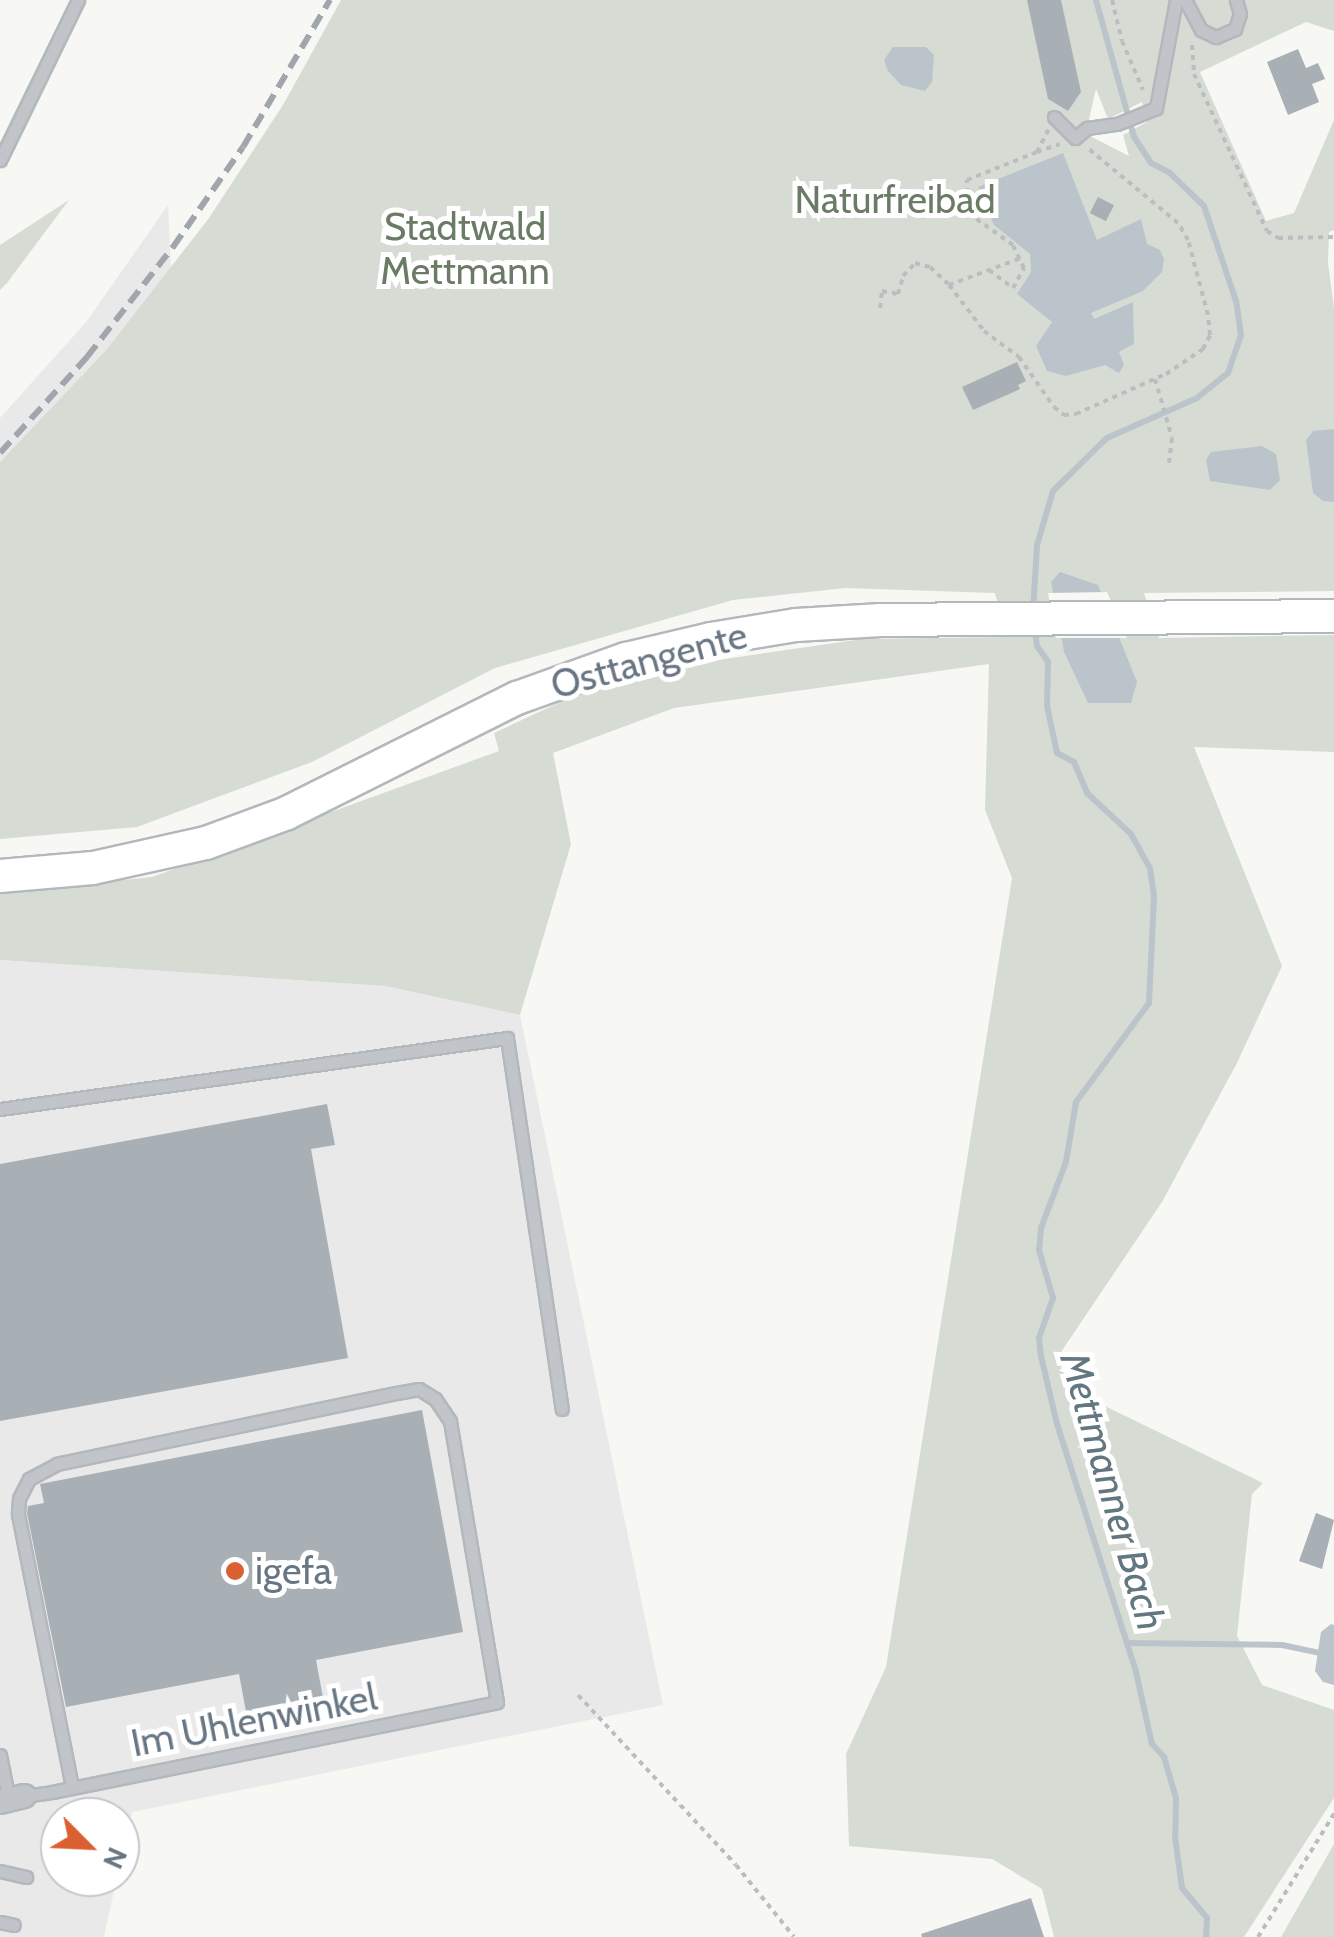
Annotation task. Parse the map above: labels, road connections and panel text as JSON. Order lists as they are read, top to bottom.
{
  "streets": {
    "main road": ["Osttangente"],
    "lane": ["Im Uhlenwinkel"]
  },
  "water": ["Mettmanner Bach"],
  "parks": ["Naturfreibad", "Stadtwald Mettmann"],
  "places": ["igefa"],
  "north": "bottom right"
}
